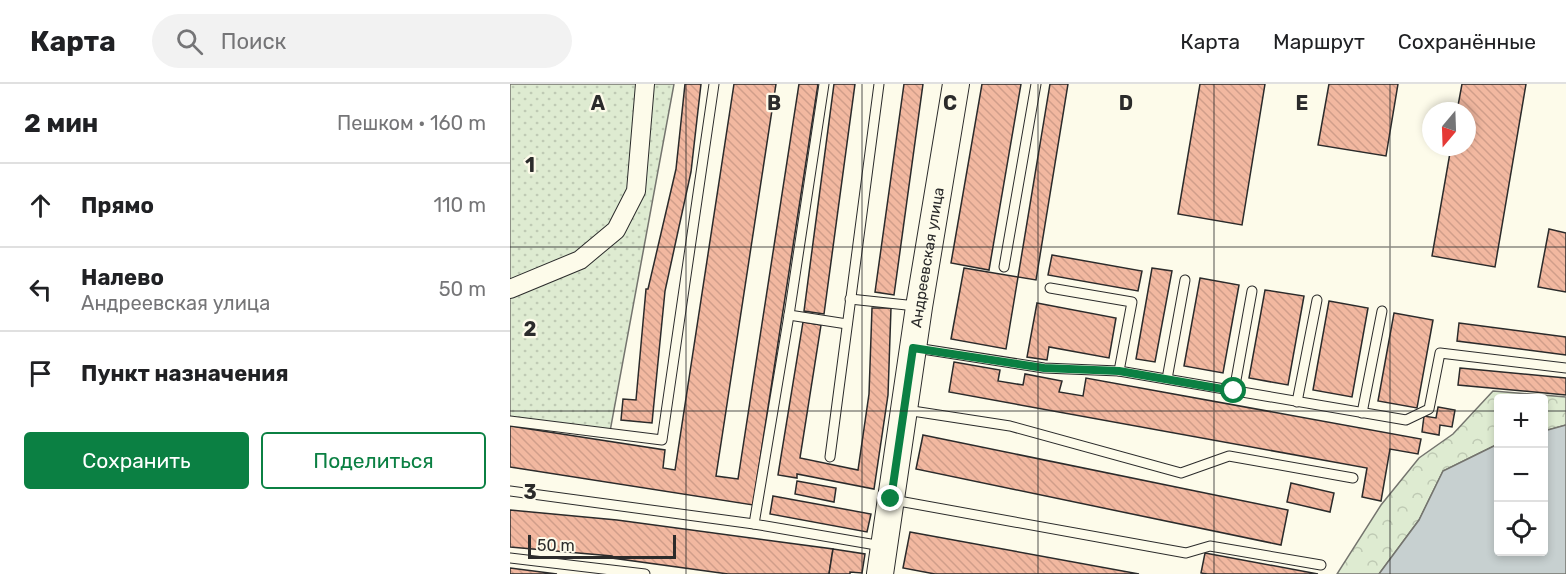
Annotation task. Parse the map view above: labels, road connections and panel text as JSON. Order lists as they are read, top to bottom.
{
  "streets": {
    "street": ["Андреевская улица"]
  },
  "scale_bar": "50 m",
  "north": "bottom",
  "page": {
    "header": "Карта",
    "search": "Поиск",
    "nav": ["Карта", "Маршрут", "Сохранённые"],
    "heading": ["2 мин", "Пешком · 160 m"],
    "list": [
      ["Прямо", "110 m"],
      ["Налево", "Андреевская улица", "50 m"],
      "Пункт назначения"
    ],
    "map_buttons": ["+", "−"],
    "buttons": ["Сохранить", "Поделиться"],
    "scale": "50 m"
  },
  "grid": {
    "columns": [
      "A",
      "B",
      "C",
      "D",
      "E"
    ],
    "rows": ["1", "2", "3"]
  }
}
